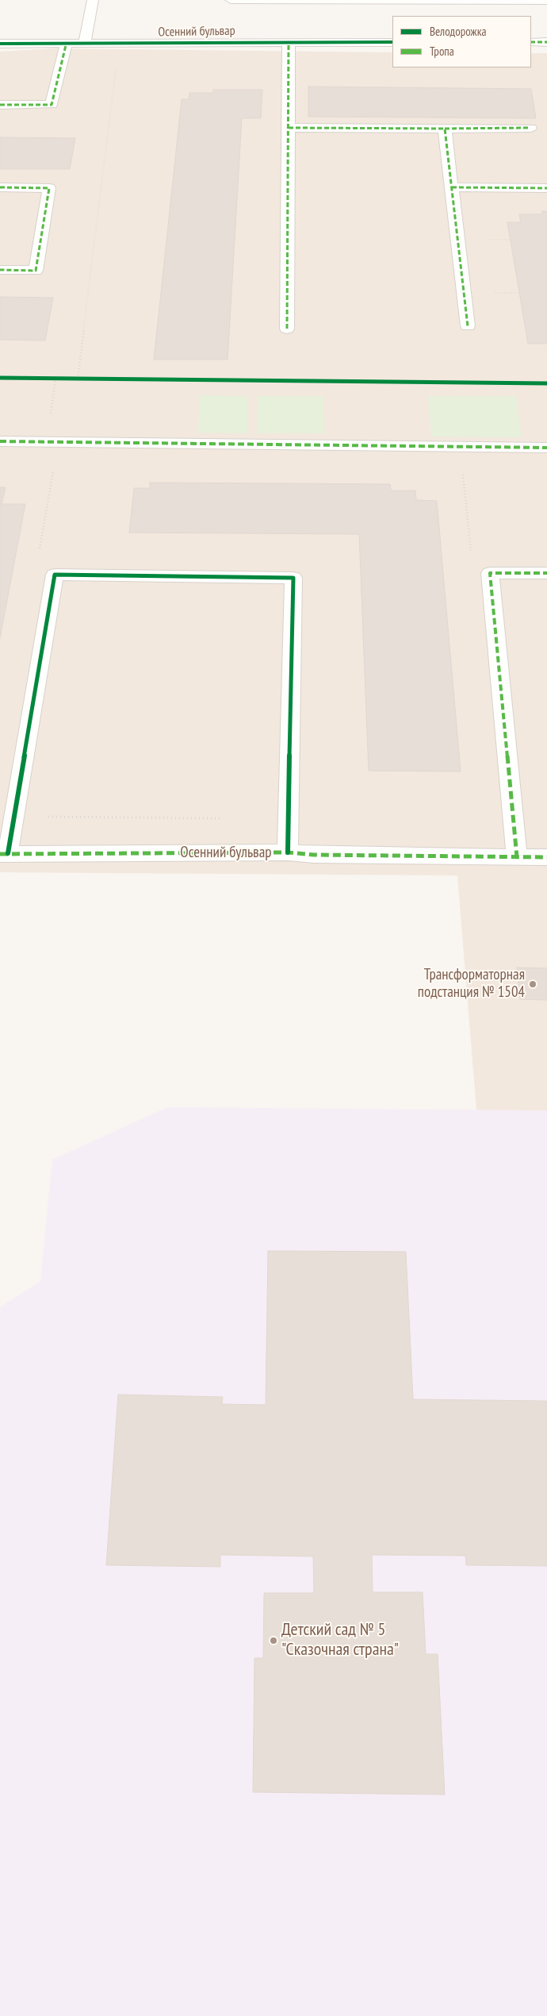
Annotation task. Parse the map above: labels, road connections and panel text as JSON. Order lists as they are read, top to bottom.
{
  "streets": {
    "street": ["Осенний бульвар"]
  },
  "places": ["Трансформаторная подстанция № 1504", "Детский сад № 5 \"Сказочная страна\""],
  "legend": ["Велодорожка", "Тропа"]
}
